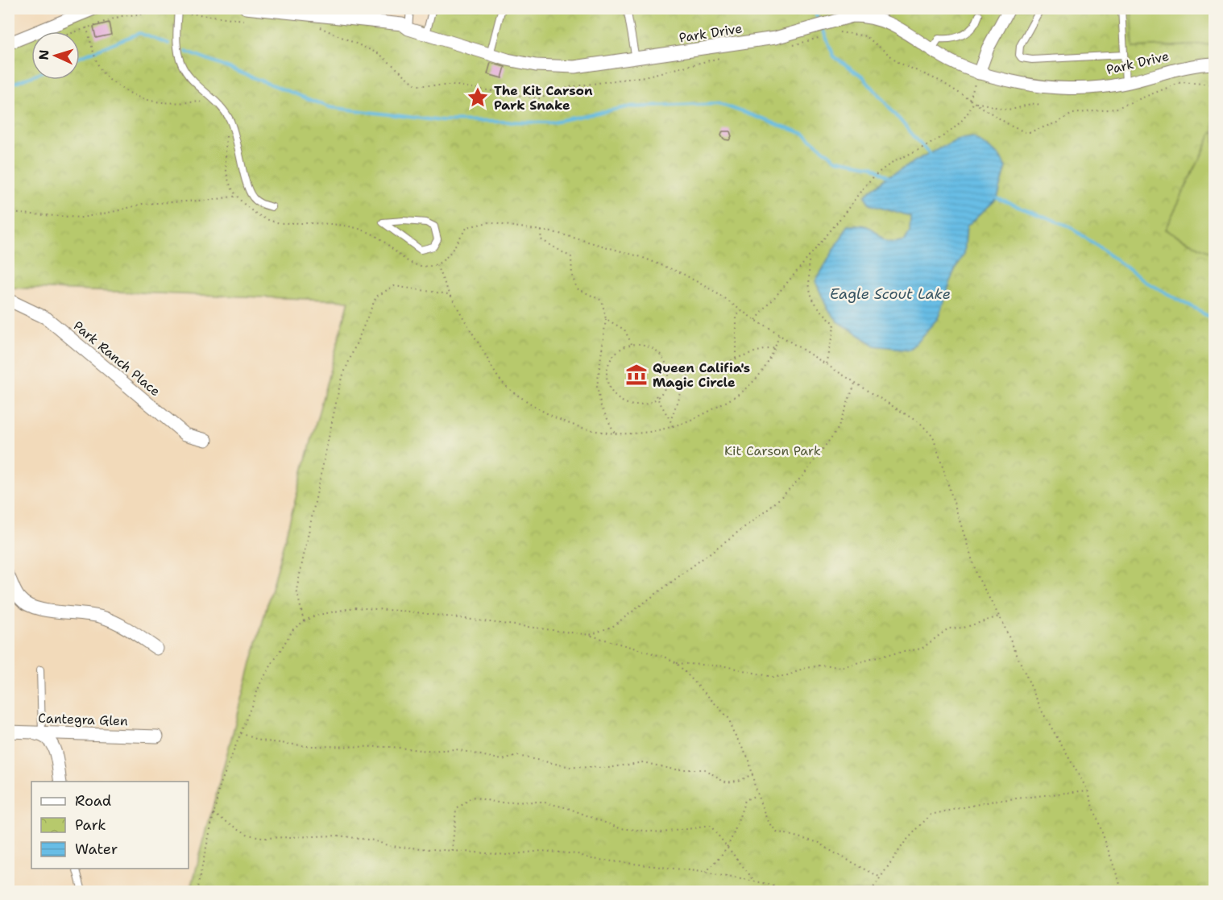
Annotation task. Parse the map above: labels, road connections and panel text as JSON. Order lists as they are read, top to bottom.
{
  "streets": {
    "street": ["Park Drive", "Park Ranch Place", "Cantegra Glen"]
  },
  "water": ["Eagle Scout Lake"],
  "parks": ["Kit Carson Park"],
  "places": {
    "place": ["The Kit Carson Park Snake"],
    "museum": ["Queen Califia's Magic Circle"]
  },
  "legend": ["Road", "Park", "Water"],
  "north": "left"
}
